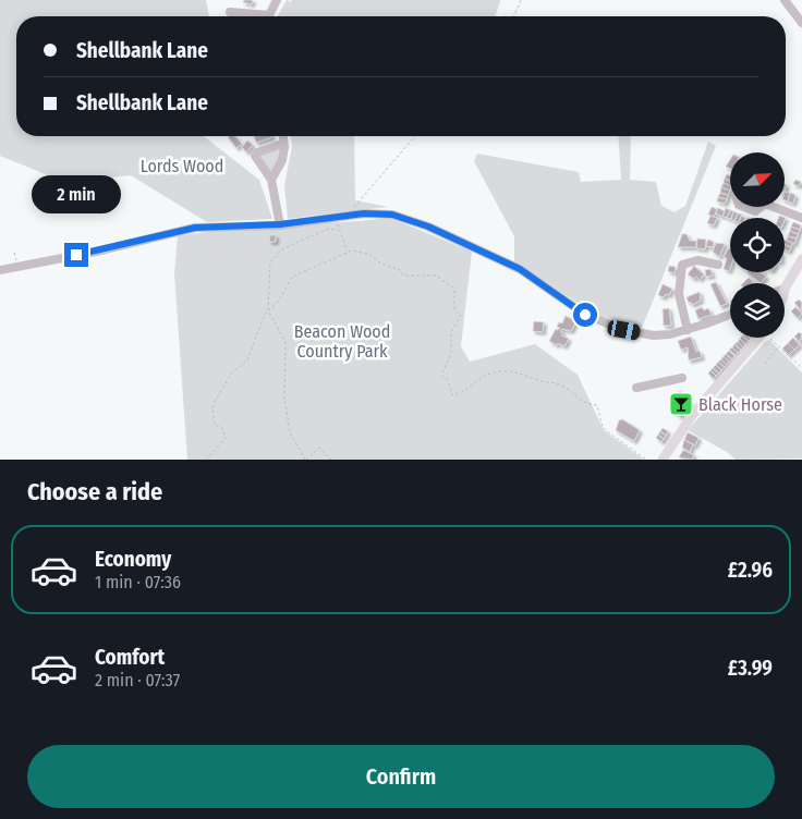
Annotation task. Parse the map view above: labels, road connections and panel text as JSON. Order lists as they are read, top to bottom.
{
  "parks": ["Lords Wood", "Beacon Wood Country Park"],
  "places": {
    "bar": ["Black Horse"]
  },
  "north": "top right",
  "page": {
    "banner": ["Shellbank Lane", "Shellbank Lane"],
    "bubble": "2 min",
    "heading": "Choose a ride",
    "list": [
      {
        "name": "Economy",
        "note": "1 min · 07:36",
        "value": "£2.96"
      },
      {
        "name": "Comfort",
        "note": "2 min · 07:37",
        "value": "£3.99"
      }
    ],
    "buttons": "Confirm"
  }
}
